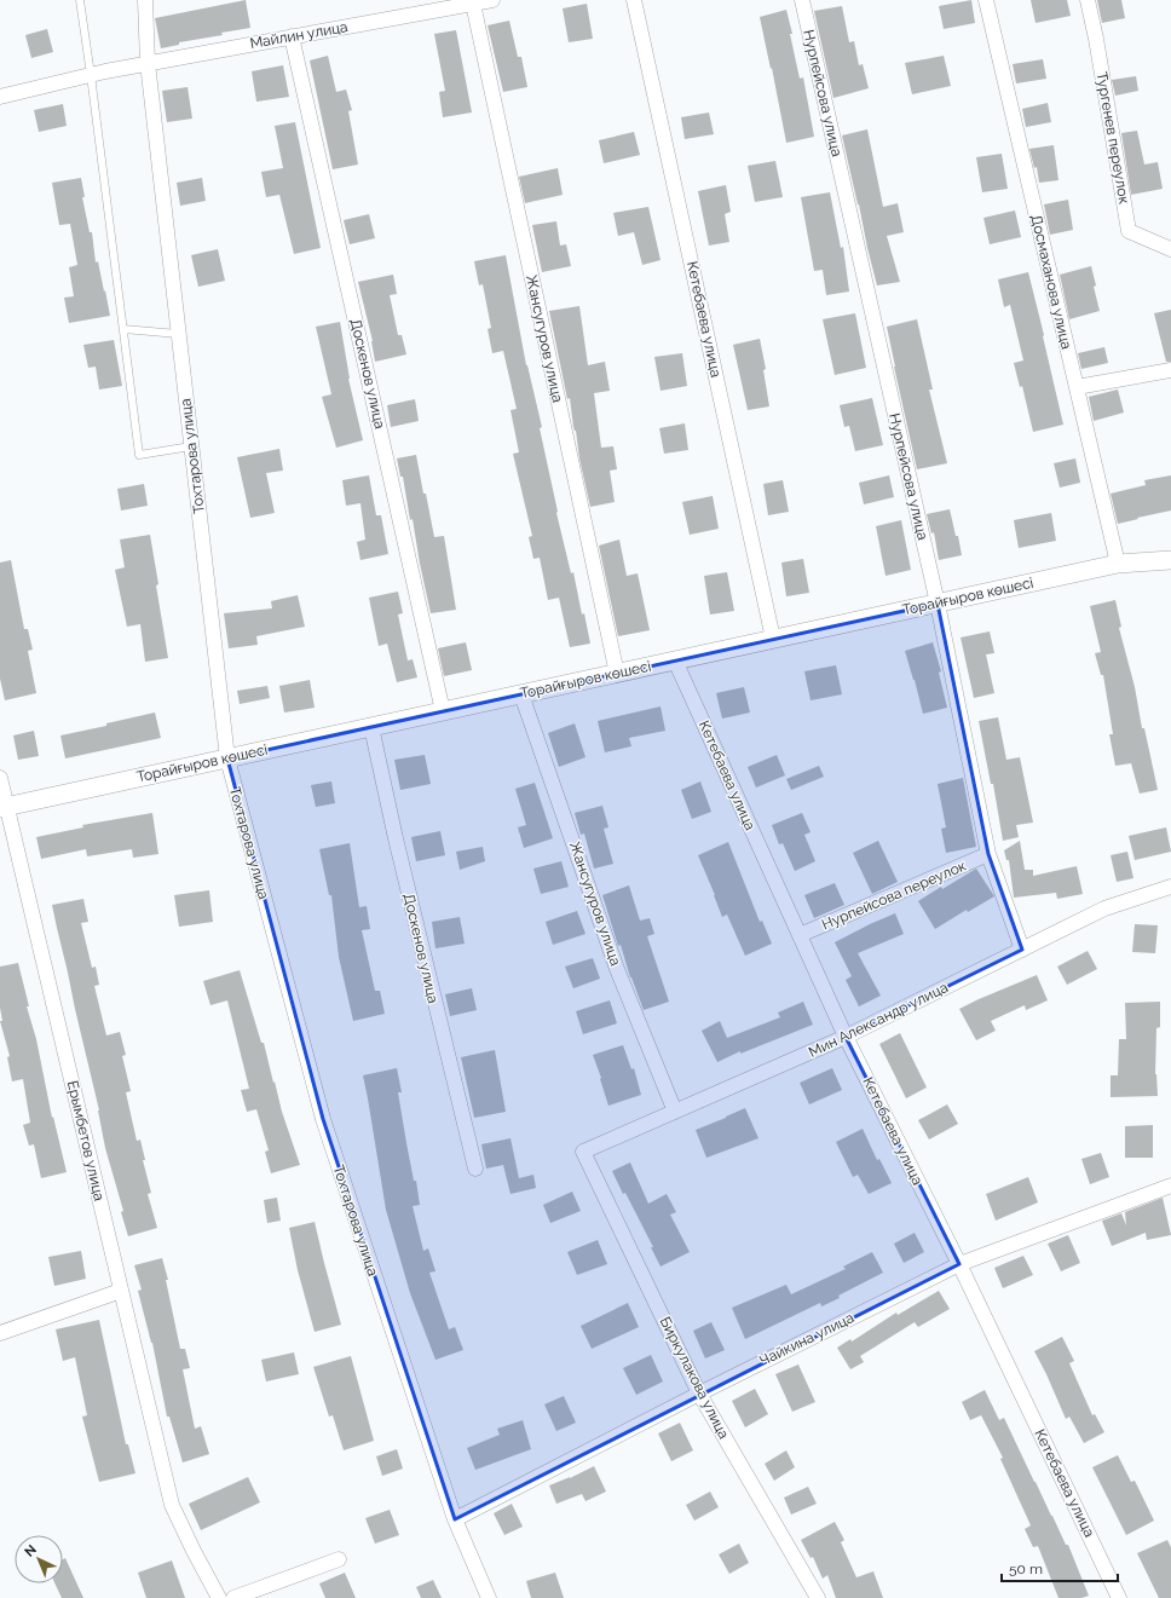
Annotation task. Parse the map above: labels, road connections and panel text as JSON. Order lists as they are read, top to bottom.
{
  "streets": {
    "street": [
      "Майлин улица",
      "Нурпейсова улица",
      "Тургенев переулок",
      "Досмаханова улица",
      "Кетебаева улица",
      "Жансугуров улица",
      "Доскенов улица",
      "Тохтарова улица",
      "Торайғыров көшесі",
      "Нурпейсова переулок",
      "Мин Александр улица",
      "Ерымбетов улица",
      "Чайкина улица",
      "Биркулакова улица"
    ]
  },
  "crossings": [
    ["Майлин улица", "Жансугуров улица"],
    ["Майлин улица", "Доскенов улица"],
    ["Майлин улица", "Тохтарова улица"],
    ["Нурпейсова улица", "Торайғыров көшесі"],
    ["Нурпейсова улица", "Нурпейсова переулок"],
    ["Нурпейсова улица", "Мин Александр улица"],
    ["Досмаханова улица", "Торайғыров көшесі"],
    ["Кетебаева улица", "Торайғыров көшесі"],
    ["Кетебаева улица", "Нурпейсова переулок"],
    ["Кетебаева улица", "Мин Александр улица"],
    ["Кетебаева улица", "Чайкина улица"],
    ["Жансугуров улица", "Торайғыров көшесі"],
    ["Жансугуров улица", "Мин Александр улица"],
    ["Доскенов улица", "Торайғыров көшесі"],
    ["Тохтарова улица", "Торайғыров көшесі"],
    ["Тохтарова улица", "Чайкина улица"],
    ["Торайғыров көшесі", "Ерымбетов улица"],
    ["Мин Александр улица", "Биркулакова улица"],
    ["Чайкина улица", "Биркулакова улица"]
  ],
  "scale_bar": "50 m",
  "north": "top left"
}
